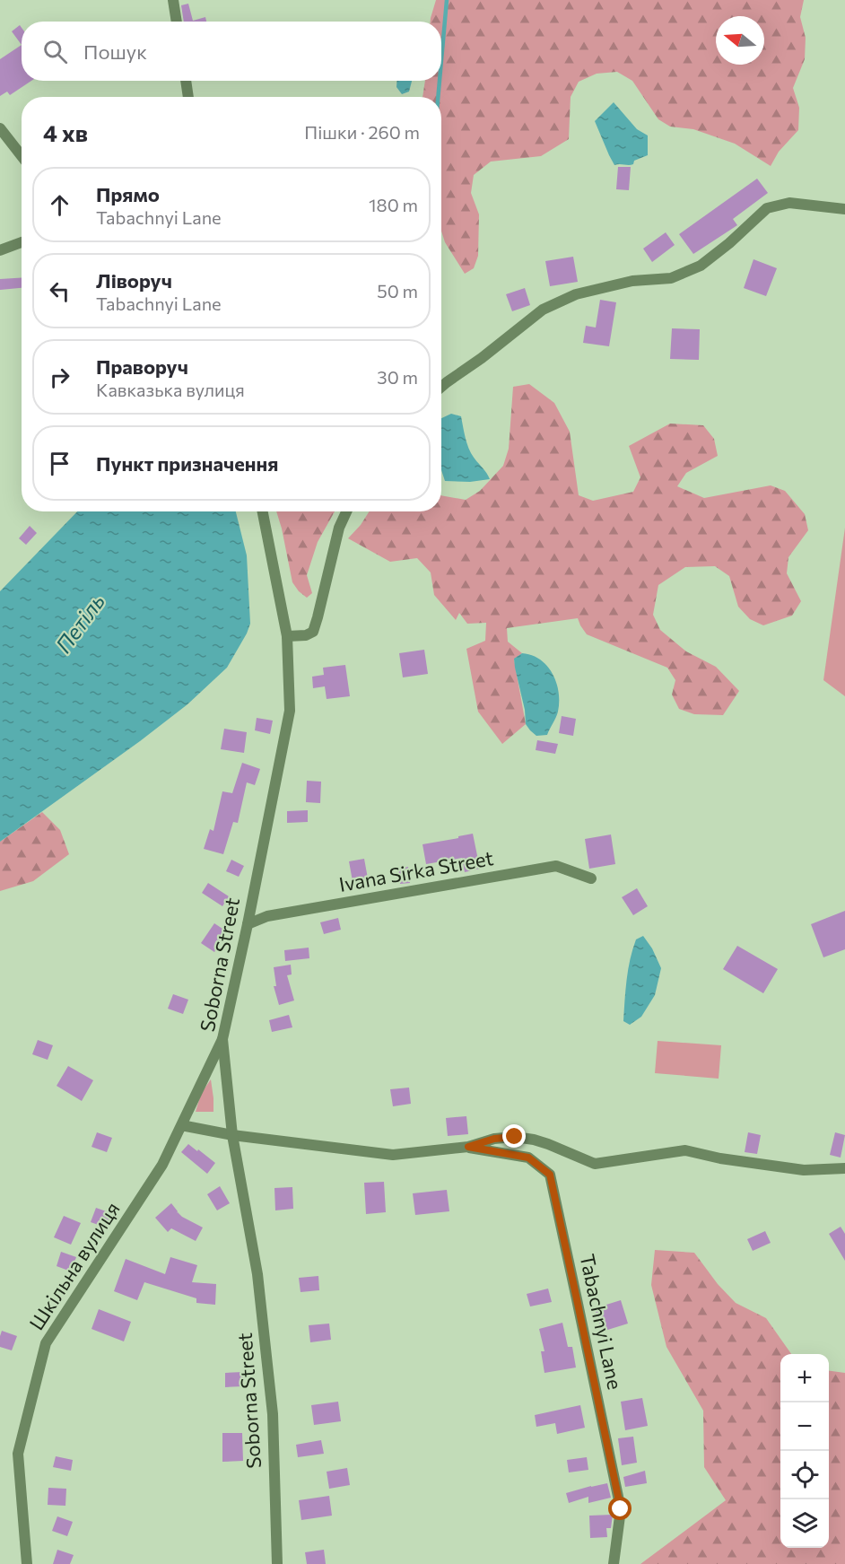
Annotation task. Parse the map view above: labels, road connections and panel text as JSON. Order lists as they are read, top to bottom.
{
  "streets": {
    "street": [
      "Ivana Sirka Street",
      "Soborna Street",
      "Шкільна вулиця",
      "Tabachnyi Lane"
    ]
  },
  "crossings": [
    ["Ivana Sirka Street", "Soborna Street"],
    ["Soborna Street", "Шкільна вулиця"]
  ],
  "water": ["Петіль"],
  "north": "left",
  "page": {
    "search": "Пошук",
    "heading": ["4 хв", "Пішки · 260 m"],
    "list": [
      ["Прямо", "Tabachnyi Lane", "180 m"],
      ["Ліворуч", "Tabachnyi Lane", "50 m"],
      ["Праворуч", "Кавказька вулиця", "30 m"],
      "Пункт призначення"
    ],
    "map_buttons": ["+", "−"]
  }
}
